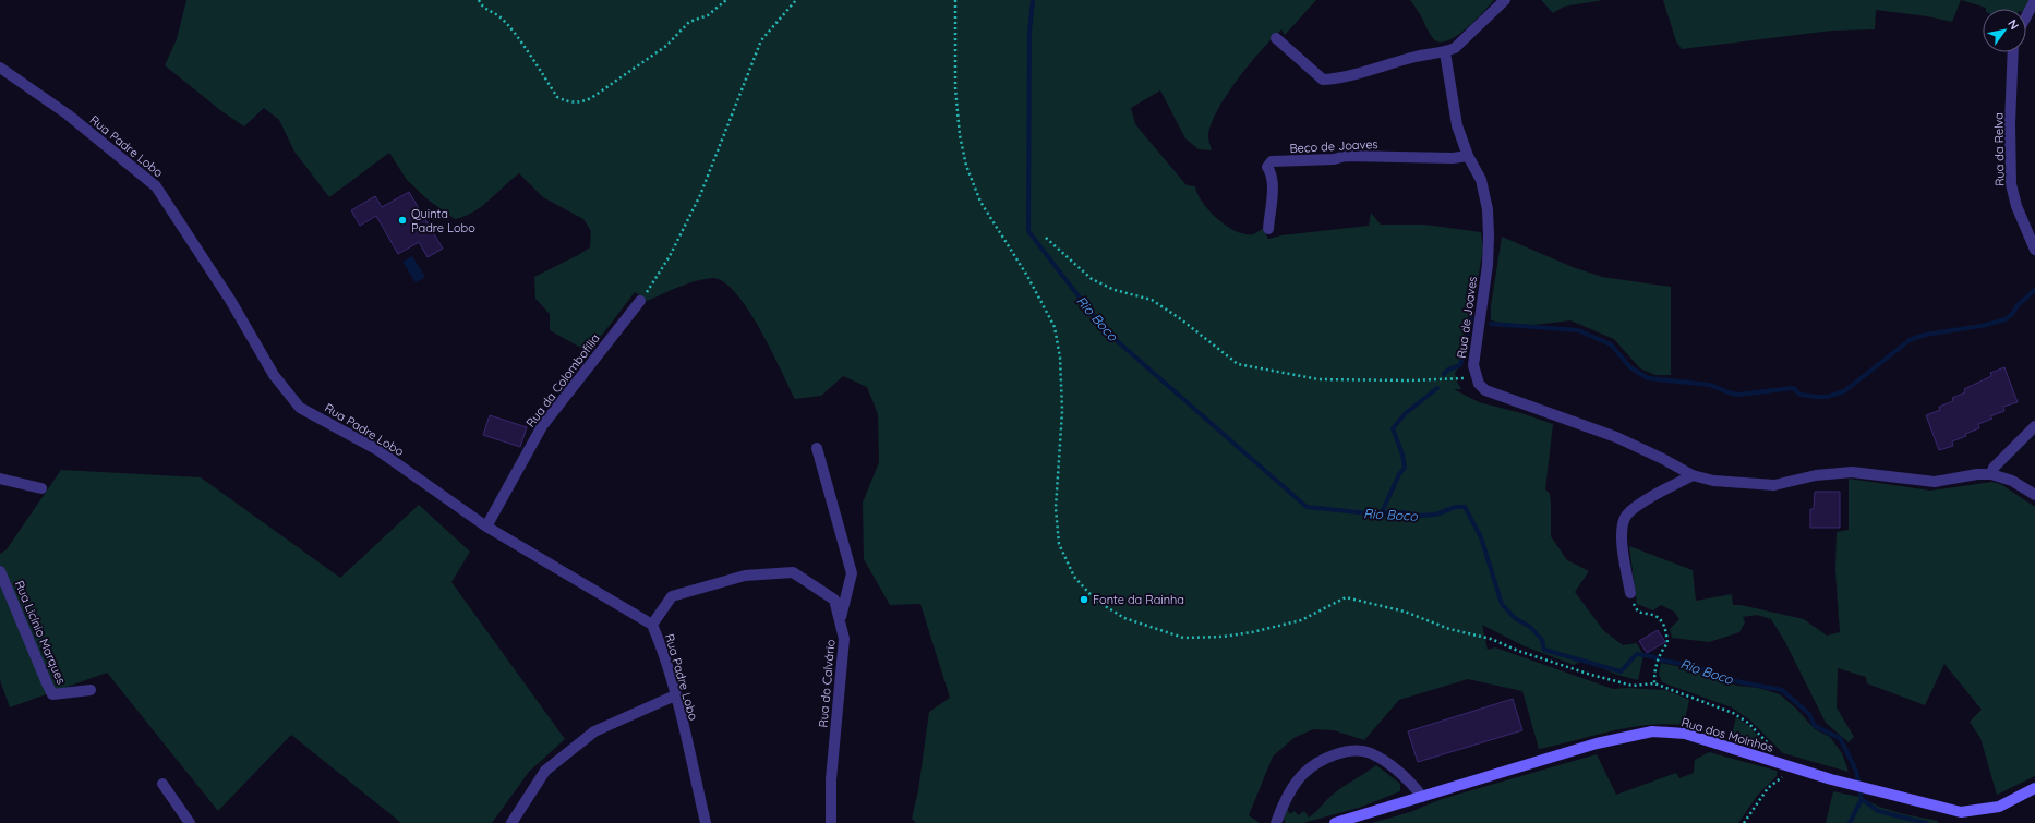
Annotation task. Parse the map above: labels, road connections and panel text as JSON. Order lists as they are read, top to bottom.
{
  "streets": {
    "main road": ["Rua dos Moinhos"],
    "street": [
      "Rua Padre Lobo",
      "Beco de Joaves",
      "Rua da Relva",
      "Rua de Joaves",
      "Rua da Colombofilia",
      "Rua Licínio Marques",
      "Rua do Calvário"
    ]
  },
  "crossings": [
    ["Rua Padre Lobo", "Rua da Colombofilia"],
    ["Rua Padre Lobo", "Rua do Calvário"],
    ["Beco de Joaves", "Rua de Joaves"]
  ],
  "water": ["Rio Boco"],
  "places": ["Quinta Padre Lobo", "Fonte da Rainha"],
  "north": "top right"
}
